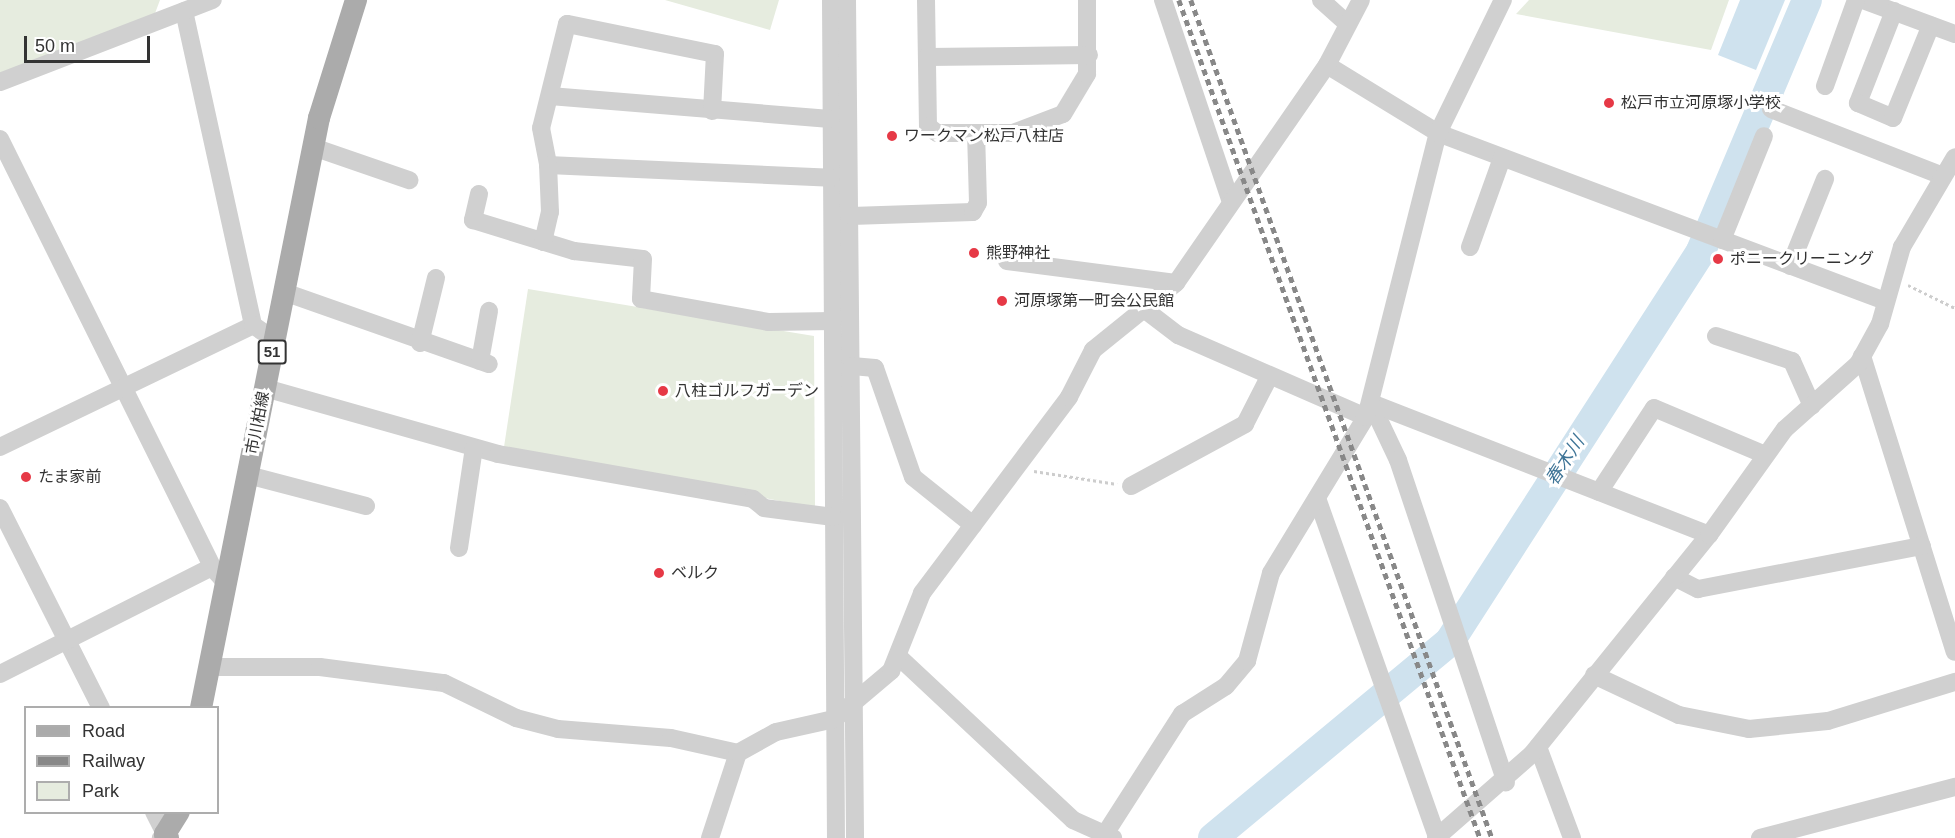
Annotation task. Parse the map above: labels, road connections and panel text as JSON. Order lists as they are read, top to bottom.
{
  "streets": {
    "main road": ["51", "市川柏線"]
  },
  "water": ["春木川"],
  "places": [
    "松戸市立河原塚小学校",
    "ワークマン松戸八柱店",
    "熊野神社",
    "ポニークリーニング",
    "河原塚第一町会公民館",
    "八柱ゴルフガーデン",
    "たま家前",
    "ベルク"
  ],
  "legend": ["Road", "Railway", "Park"],
  "scale_bar": "50 m"
}
